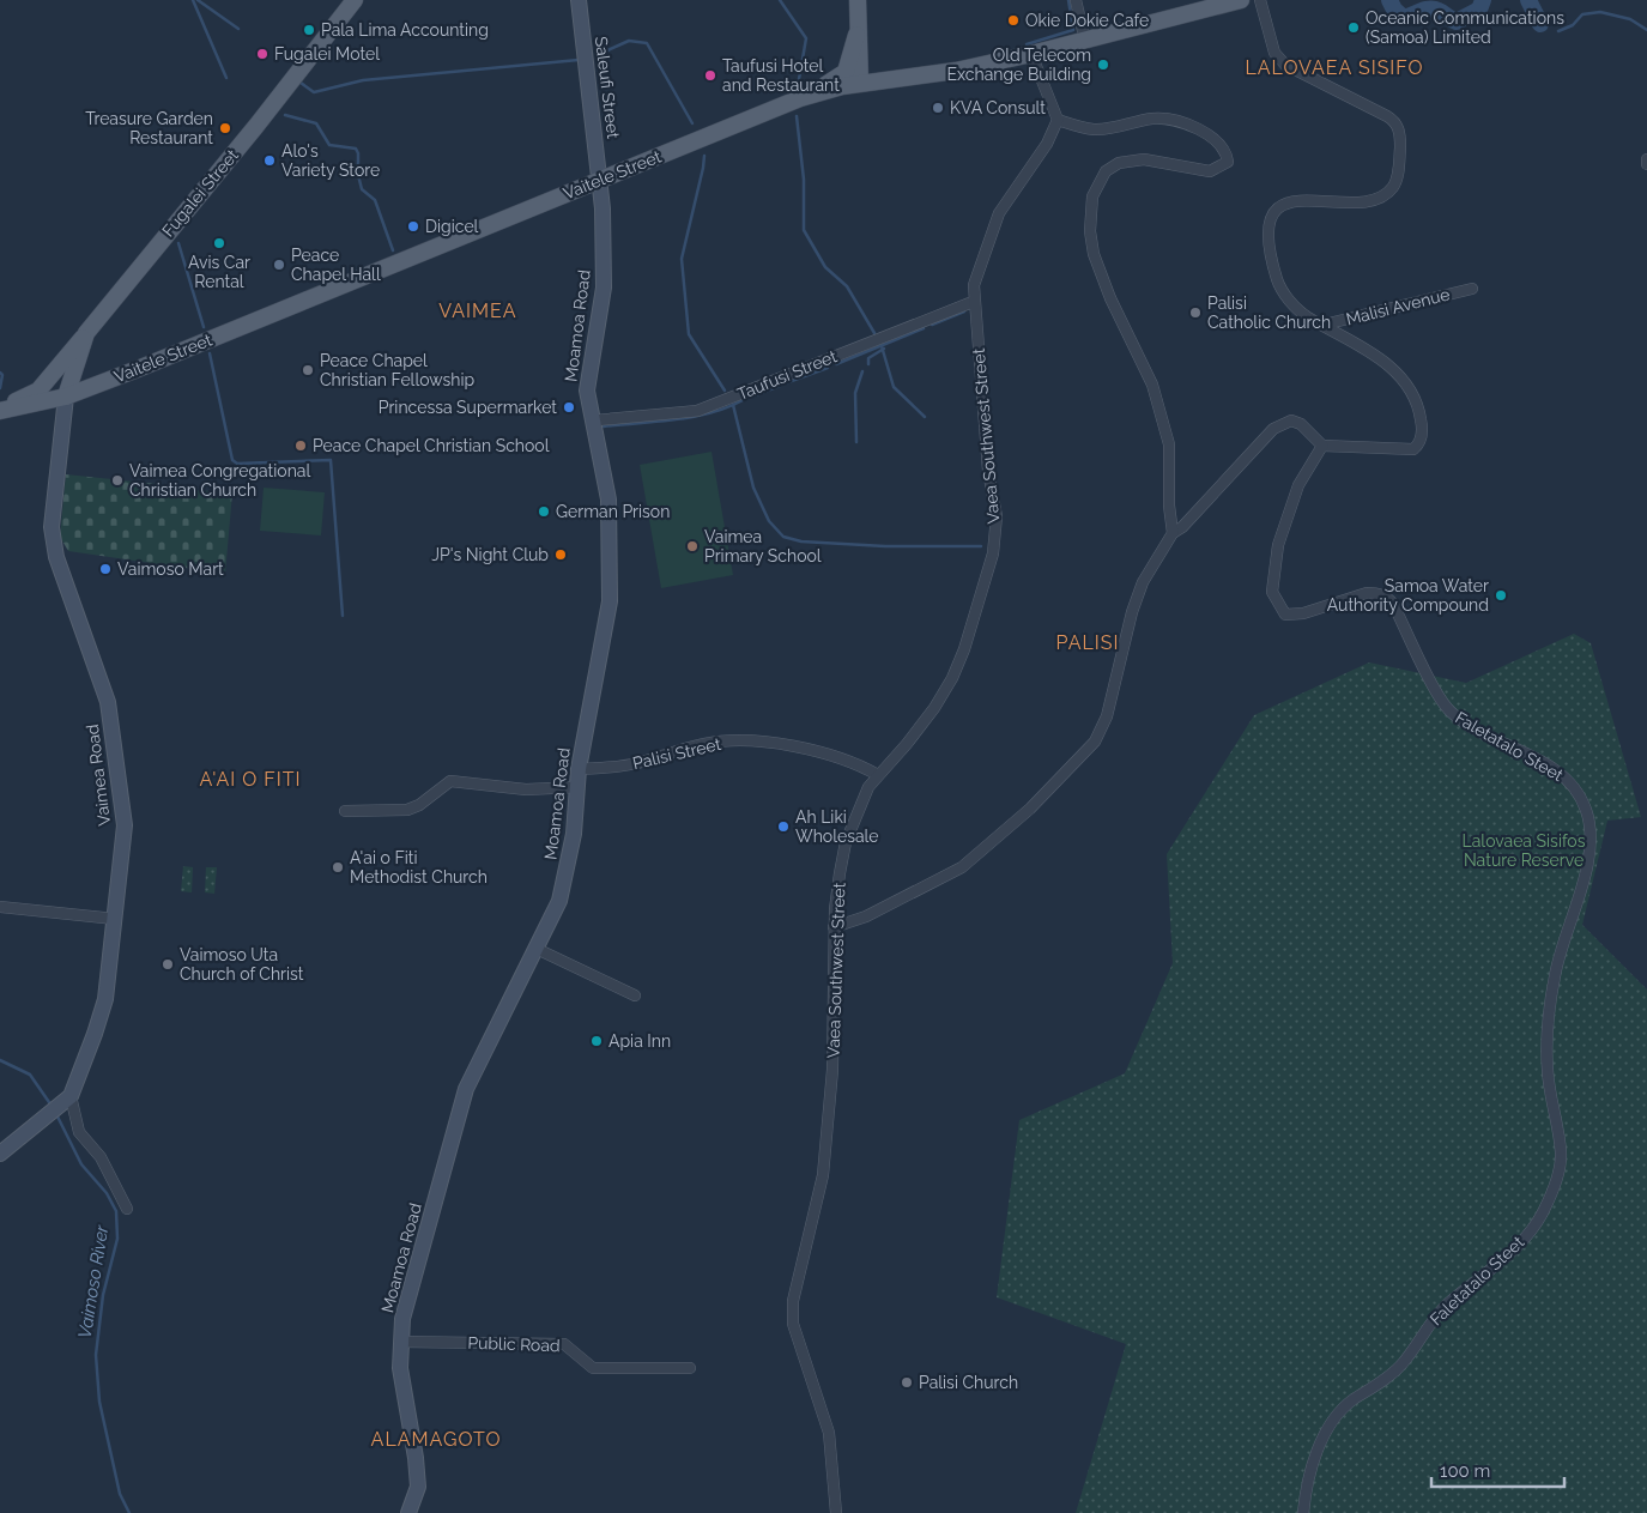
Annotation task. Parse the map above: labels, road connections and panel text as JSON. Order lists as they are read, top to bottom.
{
  "streets": {
    "main road": ["Vaitele Street", "Fugalei Street"],
    "street": [
      "Saleufi Street",
      "Malisi Avenue",
      "Moamoa Road",
      "Taufusi Street",
      "Vaea Southwest Street",
      "Faletatalo Steet",
      "Palisi Street",
      "Vaimea Road",
      "Public Road"
    ]
  },
  "crossings": [
    ["Saleufi Street", "Vaitele Street"],
    ["Saleufi Street", "Moamoa Road"],
    ["Vaitele Street", "Fugalei Street"],
    ["Vaitele Street", "Moamoa Road"],
    ["Vaitele Street", "Vaimea Road"],
    ["Fugalei Street", "Vaimea Road"],
    ["Moamoa Road", "Taufusi Street"],
    ["Moamoa Road", "Palisi Street"],
    ["Moamoa Road", "Public Road"],
    ["Taufusi Street", "Vaea Southwest Street"],
    ["Vaea Southwest Street", "Palisi Street"]
  ],
  "districts": [
    "LALOVAEA SISIFO",
    "VAIMEA",
    "PALISI",
    "A'AI O FITI",
    "ALAMAGOTO"
  ],
  "water": ["Vaimoso River"],
  "parks": ["Lalovaea Sisifos Nature Reserve"],
  "places": [
    "Okie Dokie Cafe",
    "Oceanic Communications (Samoa) Limited",
    "Pala Lima Accounting",
    "Fugalei Motel",
    "Old Telecom Exchange Building",
    "Taufusi Hotel and Restaurant",
    "KVA Consult",
    "Treasure Garden Restaurant",
    "Alo's Variety Store",
    "Digicel",
    "Avis Car Rental",
    "Peace Chapel Hall",
    "Palisi Catholic Church",
    "Peace Chapel Christian Fellowship",
    "Princessa Supermarket",
    "Peace Chapel Christian School",
    "Vaimea Congregational Christian Church",
    "German Prison",
    "Vaimea Primary School",
    "JP's Night Club",
    "Vaimoso Mart",
    "Samoa Water Authority Compound",
    "Ah Liki Wholesale",
    "A'ai o Fiti Methodist Church",
    "Vaimoso Uta Church of Christ",
    "Apia Inn",
    "Palisi Church"
  ],
  "scale_bar": "100 m"
}
